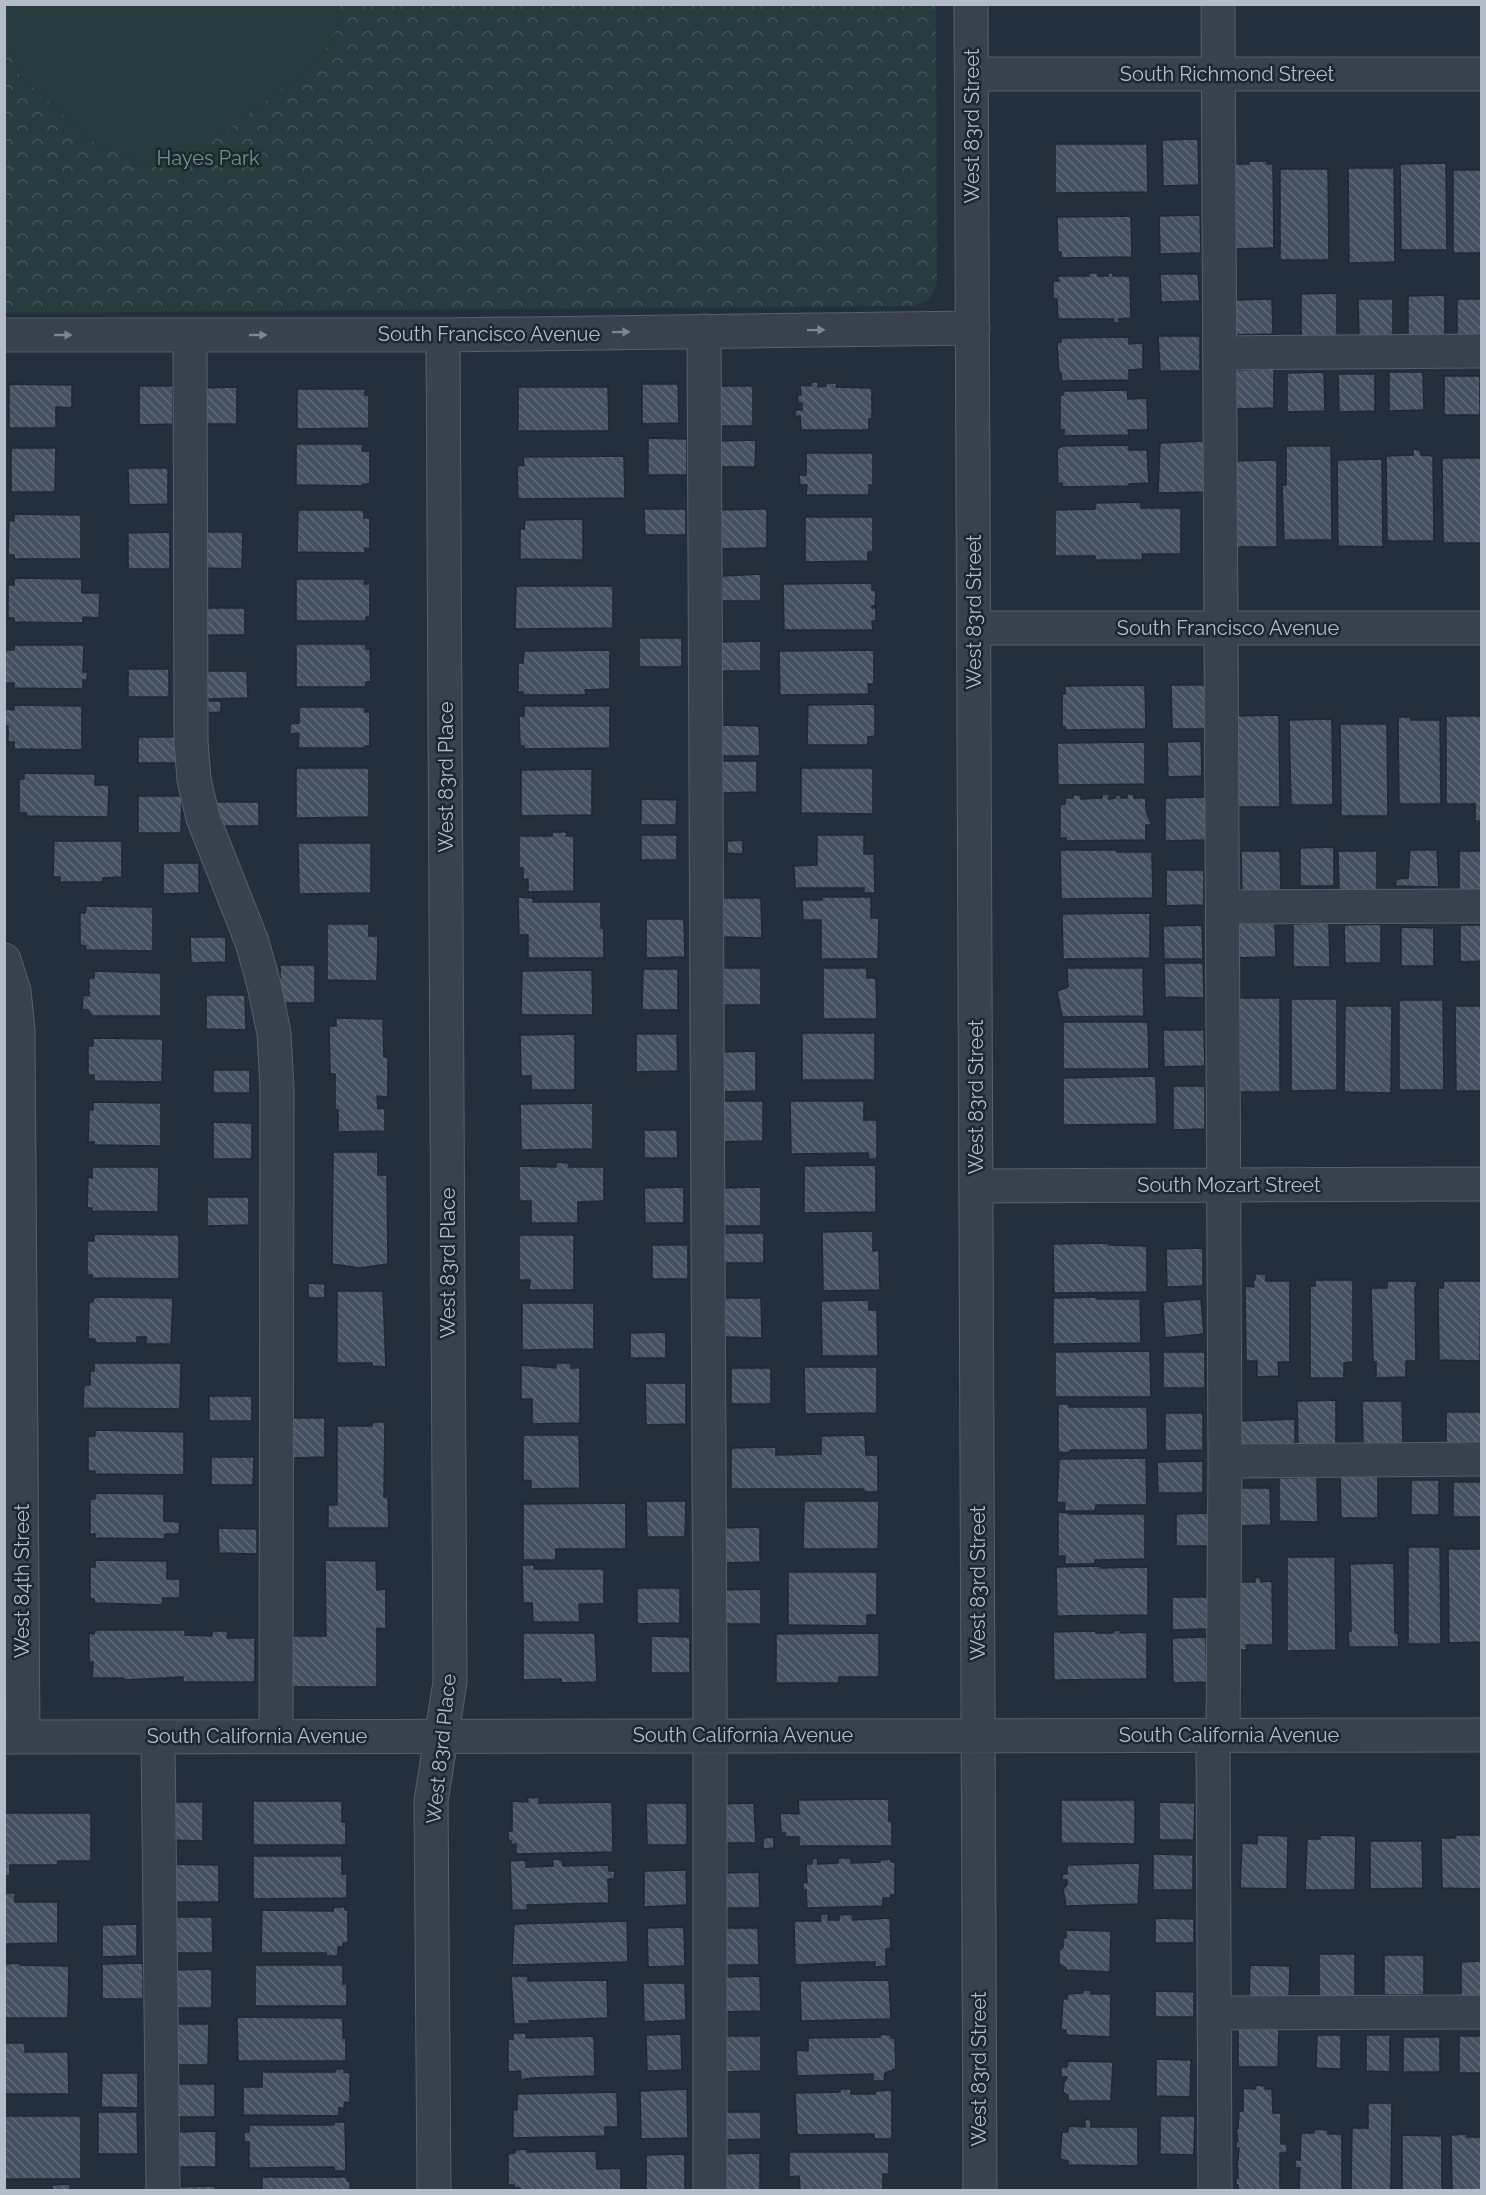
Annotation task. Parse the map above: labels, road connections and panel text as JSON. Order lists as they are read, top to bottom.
{
  "streets": {
    "street": [
      "South Richmond Street",
      "West 83rd Street",
      "South Francisco Avenue",
      "West 83rd Place",
      "South Mozart Street",
      "West 84th Street",
      "South California Avenue"
    ]
  },
  "crossings": [
    ["South Richmond Street", "West 83rd Street"],
    ["West 83rd Street", "South Francisco Avenue"],
    ["West 83rd Street", "South Mozart Street"],
    ["West 83rd Street", "South California Avenue"],
    ["South Francisco Avenue", "West 83rd Place"],
    ["West 83rd Place", "South California Avenue"],
    ["West 84th Street", "South California Avenue"]
  ],
  "one_way": ["South Francisco Avenue"],
  "parks": ["Hayes Park"]
}
